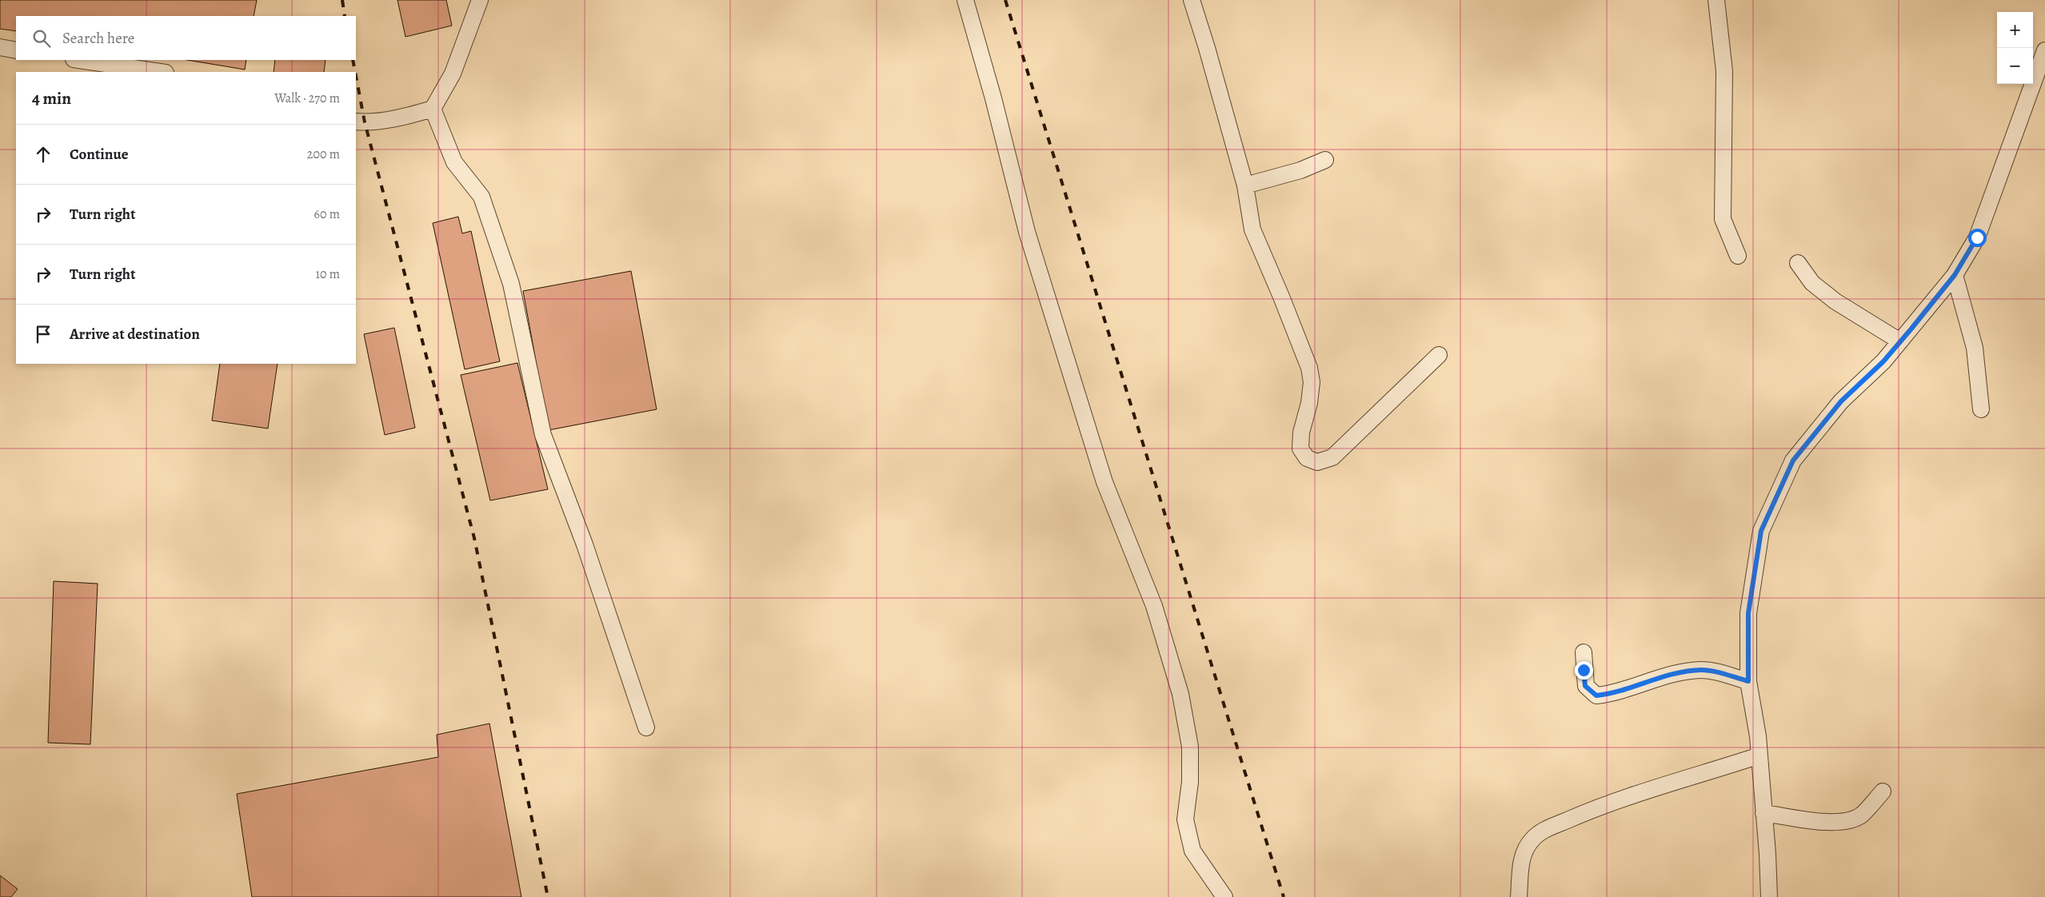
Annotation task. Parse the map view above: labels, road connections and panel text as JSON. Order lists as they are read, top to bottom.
{
  "page": {
    "map_buttons": ["+", "−"],
    "search": "Search here",
    "heading": ["4 min", "Walk · 270 m"],
    "list": [
      ["Continue", "200 m"],
      ["Turn right", "60 m"],
      ["Turn right", "10 m"],
      "Arrive at destination"
    ]
  }
}
